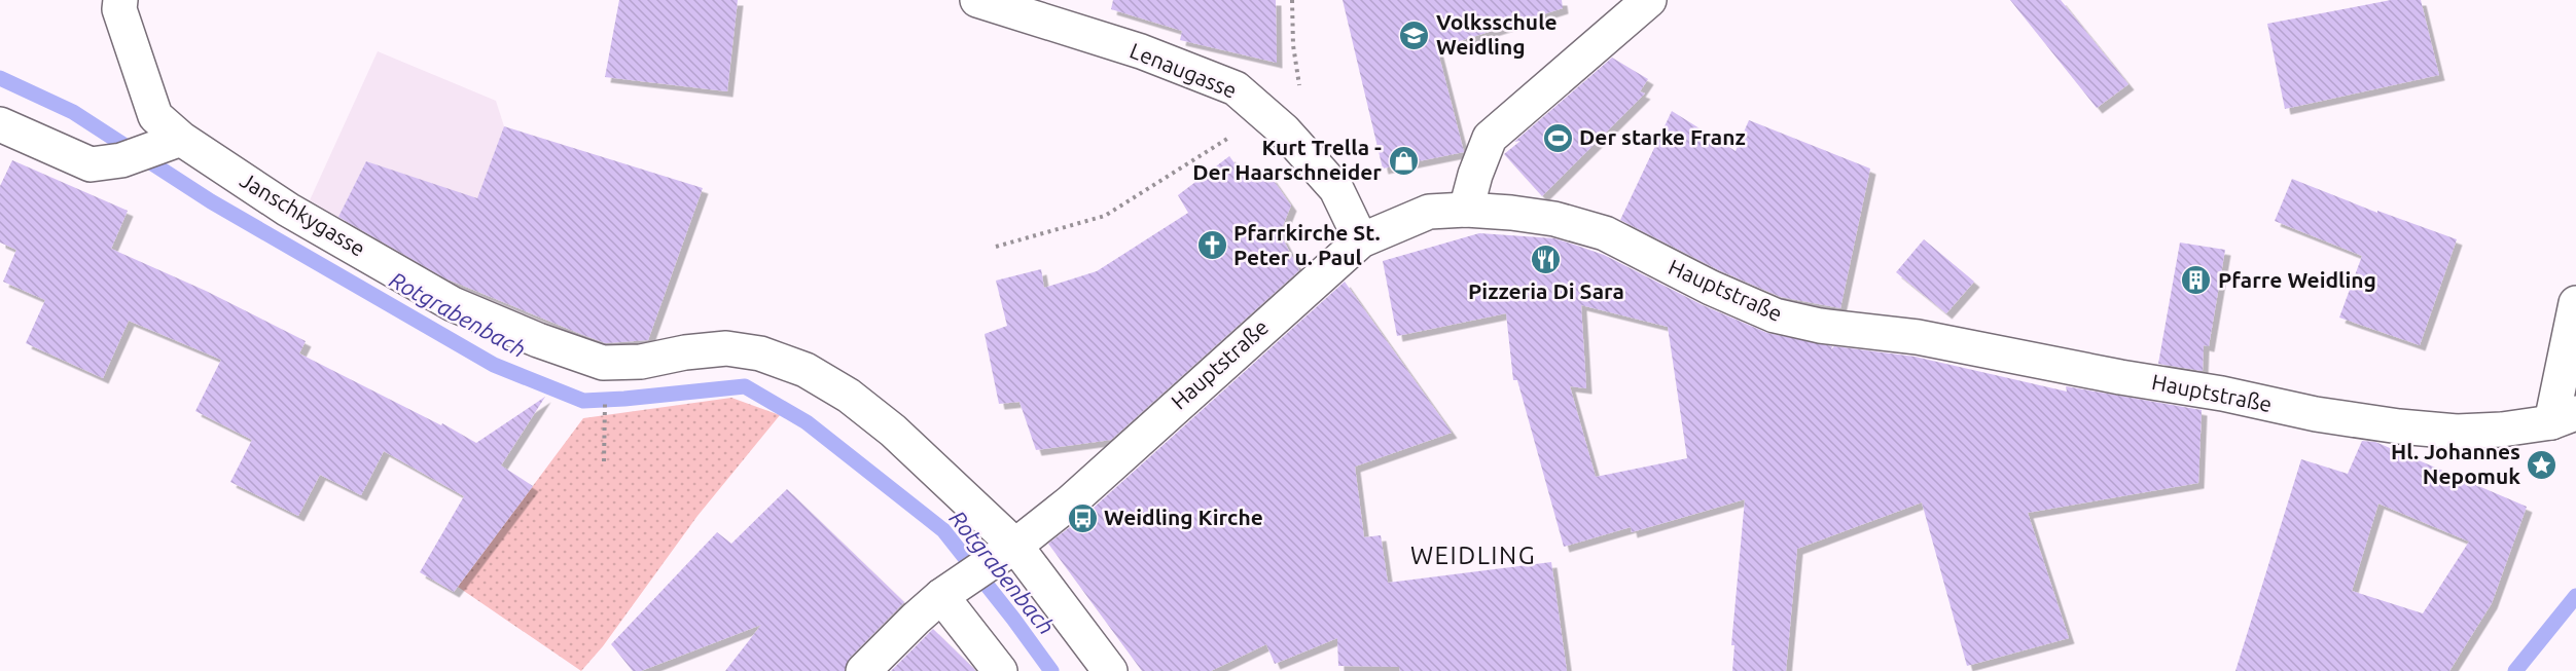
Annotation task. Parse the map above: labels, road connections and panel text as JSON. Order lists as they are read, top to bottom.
{
  "streets": {
    "street": ["Lenaugasse", "Janschkygasse", "Hauptstraße"]
  },
  "crossings": [
    ["Lenaugasse", "Hauptstraße"],
    ["Janschkygasse", "Hauptstraße"]
  ],
  "districts": ["WEIDLING"],
  "water": ["Rotgrabenbach"],
  "places": {
    "school or university": ["Volksschule Weidling"],
    "sports": ["Der starke Franz"],
    "shop": ["Kurt Trella - Der Haarschneider"],
    "church": ["Pfarrkirche St. Peter u. Paul"],
    "restaurant": ["Pizzeria Di Sara"],
    "building": ["Pfarre Weidling"],
    "place": ["Hl. Johannes Nepomuk"],
    "bus stop": ["Weidling Kirche"]
  }
}
